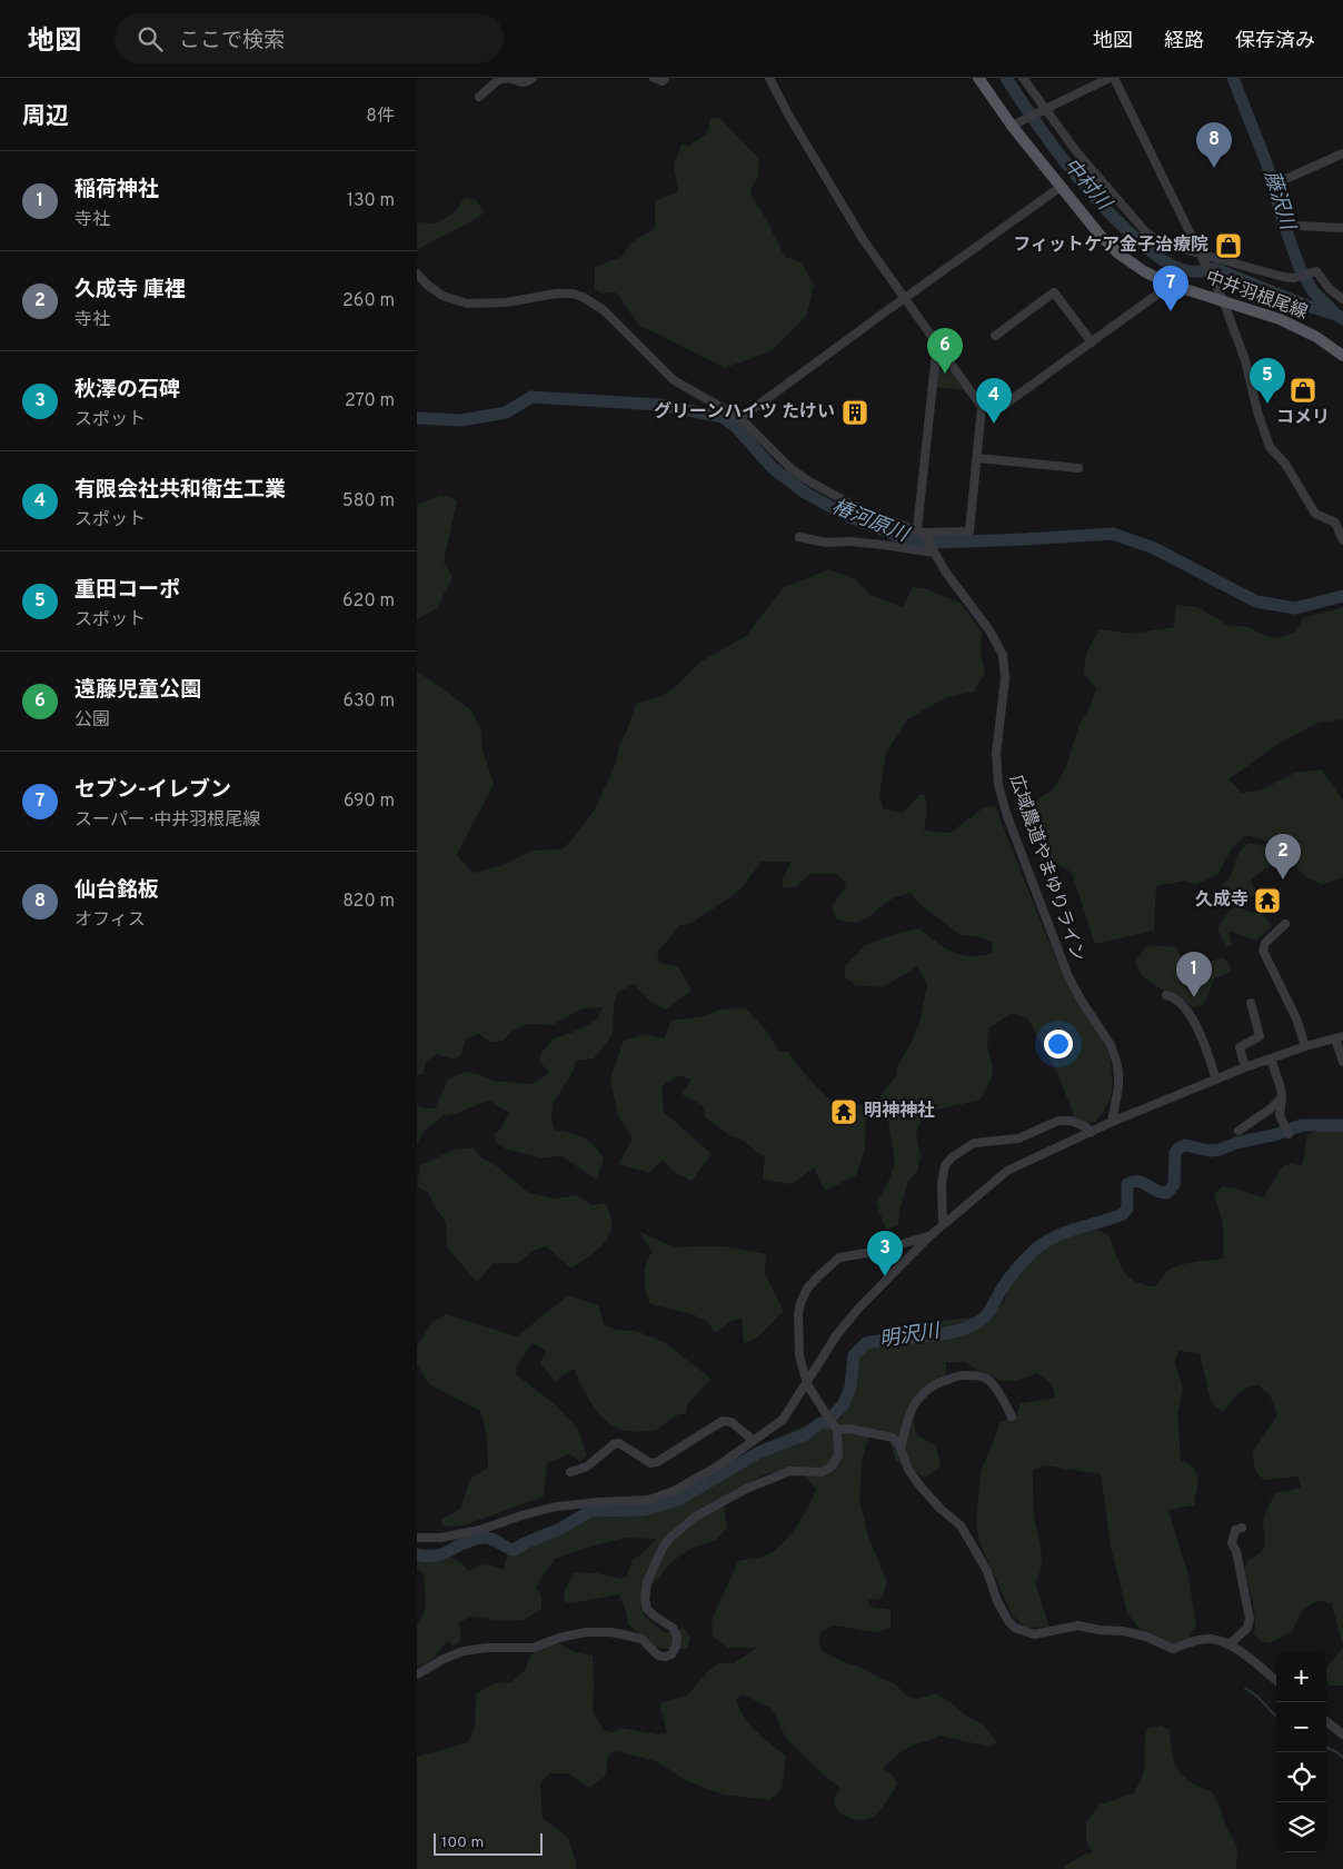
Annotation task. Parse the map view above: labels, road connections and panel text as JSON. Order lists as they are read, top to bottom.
{
  "streets": {
    "main road": ["中井羽根尾線"],
    "street": ["広域農道やまゆりライン"]
  },
  "water": [
    "中村川",
    "藤沢川",
    "椿河原川",
    "明沢川"
  ],
  "places": {
    "shop": ["フィットケア金子治療院", "コメリ"],
    "building": ["グリーンハイツ たけい"],
    "temple": ["久成寺", "明神神社"]
  },
  "scale_bar": "100 m",
  "page": {
    "header": "地図",
    "search": "ここで検索",
    "nav": ["地図", "経路", "保存済み"],
    "heading": ["周辺", "8件"],
    "pins": [
      "8",
      "7",
      "6",
      "5",
      "4",
      "2",
      "1",
      "3"
    ],
    "list": [
      {
        "mark": "1",
        "name": "稲荷神社",
        "note": "寺社",
        "value": "130 m"
      },
      {
        "mark": "2",
        "name": "久成寺 庫裡",
        "note": "寺社",
        "value": "260 m"
      },
      {
        "mark": "3",
        "name": "秋澤の石碑",
        "note": "スポット",
        "value": "270 m"
      },
      {
        "mark": "4",
        "name": "有限会社共和衛生工業",
        "note": "スポット",
        "value": "580 m"
      },
      {
        "mark": "5",
        "name": "重田コーポ",
        "note": "スポット",
        "value": "620 m"
      },
      {
        "mark": "6",
        "name": "遠藤児童公園",
        "note": "公園",
        "value": "630 m"
      },
      {
        "mark": "7",
        "name": "セブン-イレブン",
        "note": "スーパー · 中井羽根尾線",
        "value": "690 m"
      },
      {
        "mark": "8",
        "name": "仙台銘板",
        "note": "オフィス",
        "value": "820 m"
      }
    ],
    "map_buttons": ["+", "−"],
    "scale": "100 m"
  }
}
